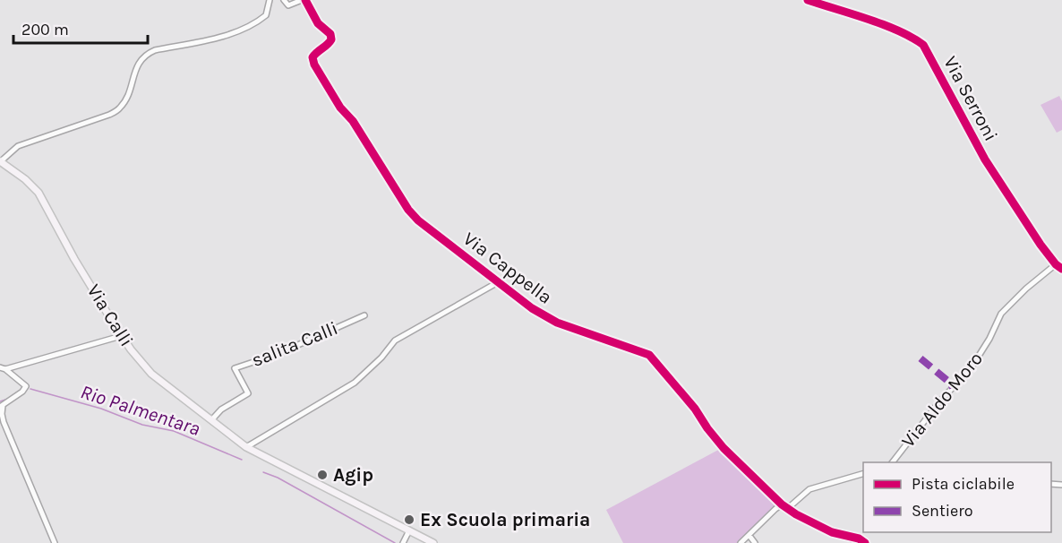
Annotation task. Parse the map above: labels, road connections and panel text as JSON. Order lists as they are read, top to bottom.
{
  "streets": {
    "main road": ["Via Calli"],
    "street": [
      "Via Serroni",
      "Via Cappella",
      "salita Calli",
      "Via Aldo Moro"
    ]
  },
  "crossings": [
    ["Via Serroni", "Via Aldo Moro"],
    ["Via Calli", "salita Calli"]
  ],
  "water": ["Rio Palmentara"],
  "places": ["Agip", "Ex Scuola primaria"],
  "legend": ["Pista ciclabile", "Sentiero"],
  "scale_bar": "200 m"
}
